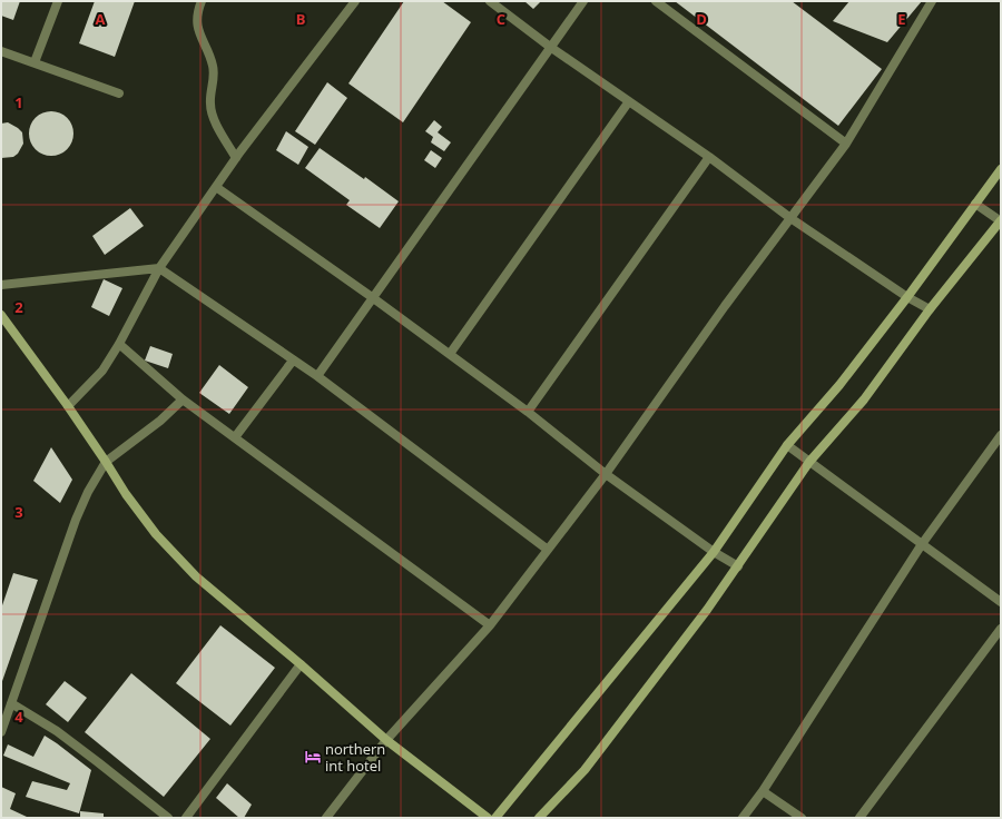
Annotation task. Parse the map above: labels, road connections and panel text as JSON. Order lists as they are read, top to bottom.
{
  "places": {
    "hotel": ["northern int hotel"]
  },
  "grid": {
    "columns": [
      "A",
      "B",
      "C",
      "D",
      "E"
    ],
    "rows": [
      "1",
      "2",
      "3",
      "4"
    ]
  }
}
